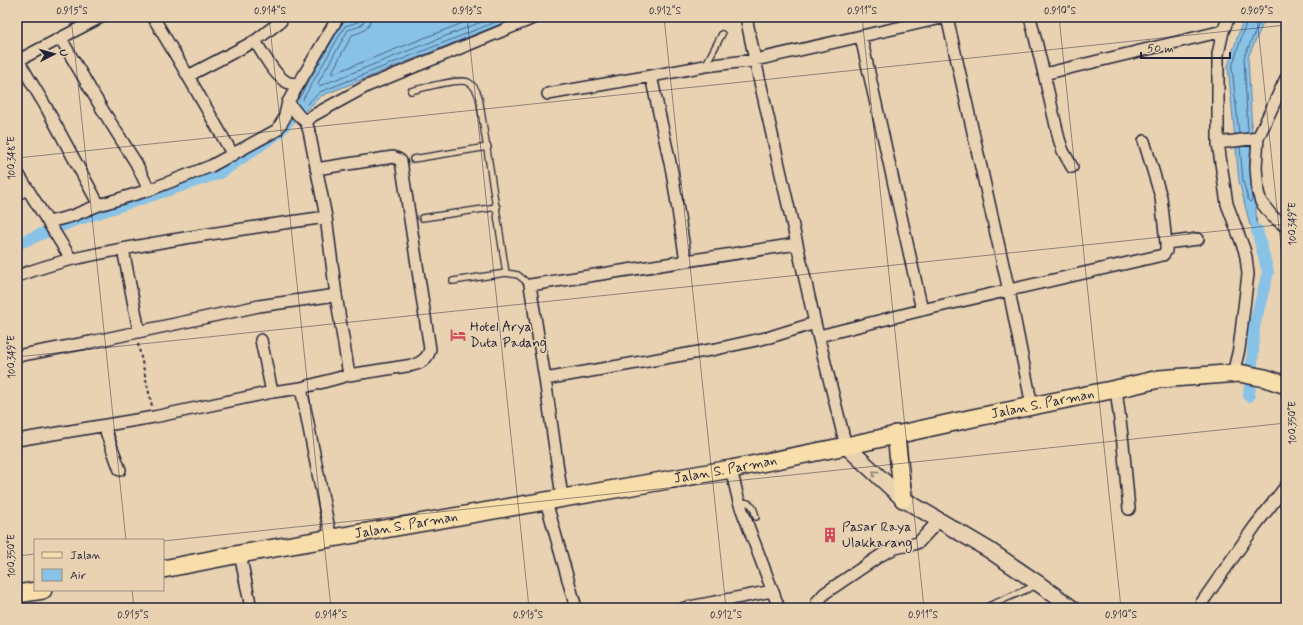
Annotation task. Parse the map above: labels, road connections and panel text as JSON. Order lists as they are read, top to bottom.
{
  "streets": {
    "main road": ["Jalan S. Parman"]
  },
  "places": {
    "hotel": ["Hotel Arya Duta Padang"],
    "building": ["Pasar Raya Ulakkarang"]
  },
  "legend": ["Jalan", "Air"],
  "scale_bar": "50 m",
  "north": "right",
  "coordinates": [
    "0.915°S",
    "0.914°S",
    "0.913°S",
    "0.912°S",
    "0.911°S",
    "0.910°S",
    "0.909°S",
    "100.348°E",
    "100.349°E",
    "100.350°E"
  ]
}
